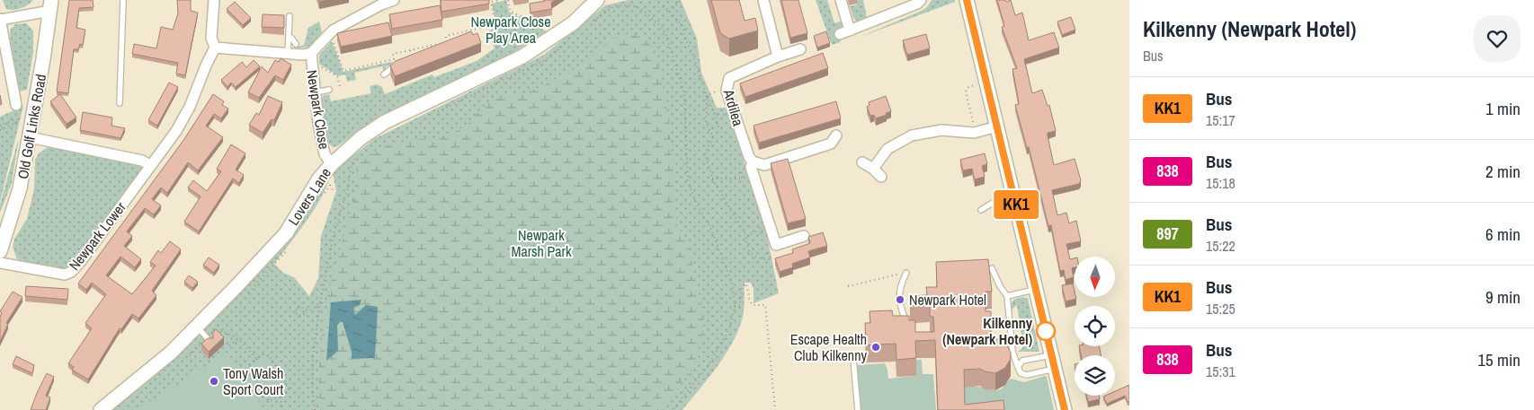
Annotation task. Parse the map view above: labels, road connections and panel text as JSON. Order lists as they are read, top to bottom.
{
  "streets": {
    "street": [
      "Ardilea",
      "Newpark Close",
      "Old Golf Links Road",
      "Lovers Lane",
      "Newpark Lower"
    ]
  },
  "crossings": [
    ["Newpark Close", "Lovers Lane"],
    ["Newpark Close", "Newpark Lower"]
  ],
  "parks": ["Newpark Close Play Area", "Newpark Marsh Park"],
  "places": [
    "Newpark Hotel",
    "Kilkenny (Newpark Hotel)",
    "Escape Health Club Kilkenny",
    "Tony Walsh Sport Court"
  ],
  "lines": ["bus line KK1"],
  "north": "bottom",
  "page": {
    "on_map": "KK1",
    "heading": ["Kilkenny (Newpark Hotel)", "Bus"],
    "list": [
      {
        "mark": "KK1",
        "name": "Bus",
        "note": "15:17",
        "value": "1 min"
      },
      {
        "mark": "838",
        "name": "Bus",
        "note": "15:18",
        "value": "2 min"
      },
      {
        "mark": "897",
        "name": "Bus",
        "note": "15:22",
        "value": "6 min"
      },
      {
        "mark": "KK1",
        "name": "Bus",
        "note": "15:25",
        "value": "9 min"
      },
      {
        "mark": "838",
        "name": "Bus",
        "note": "15:31",
        "value": "15 min"
      }
    ]
  }
}
